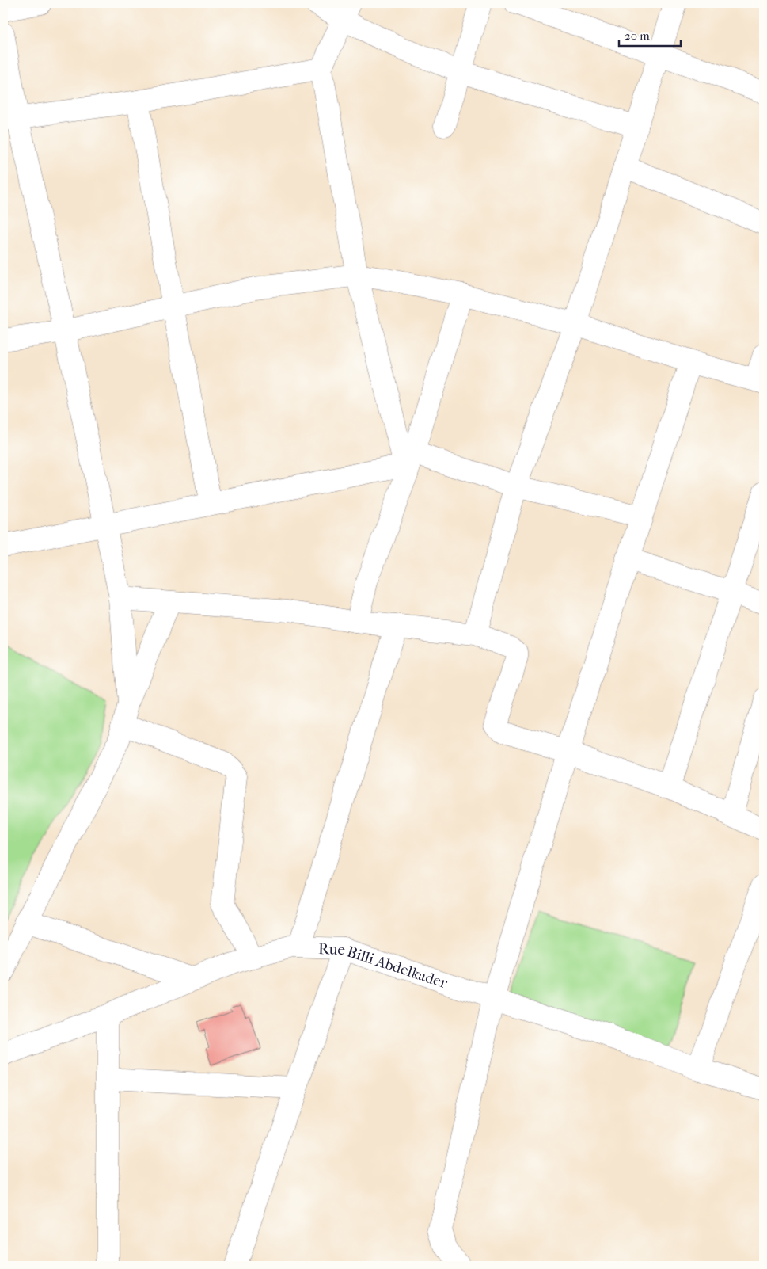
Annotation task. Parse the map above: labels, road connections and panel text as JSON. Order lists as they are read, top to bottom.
{
  "streets": {
    "street": ["Rue Billi Abdelkader"]
  },
  "scale_bar": "20 m"
}
